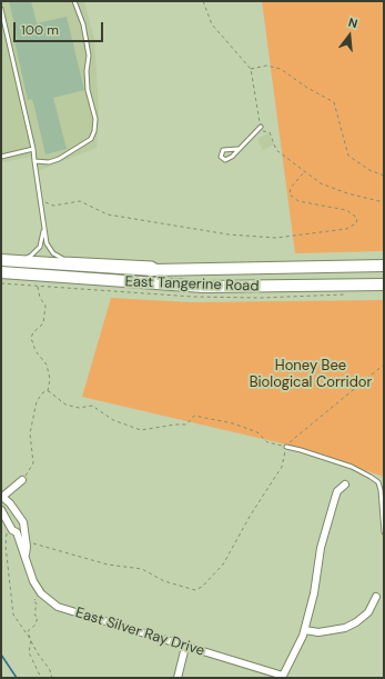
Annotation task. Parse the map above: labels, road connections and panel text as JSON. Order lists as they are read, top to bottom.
{
  "streets": {
    "main road": ["East Tangerine Road"],
    "street": ["East Silver Ray Drive"]
  },
  "parks": ["Honey Bee Biological Corridor"],
  "scale_bar": "100 m",
  "north": "top"
}
